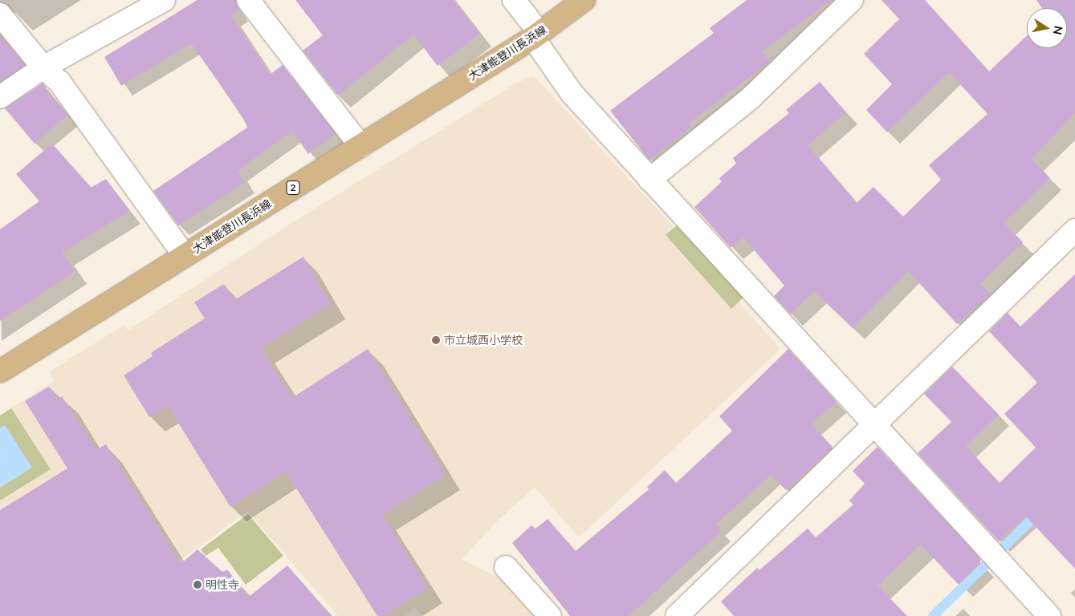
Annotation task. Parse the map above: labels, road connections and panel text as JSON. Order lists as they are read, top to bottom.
{
  "streets": {
    "main road": ["大津能登川長浜線", "2"]
  },
  "places": ["市立城西小学校", "明性寺"],
  "north": "right"
}
